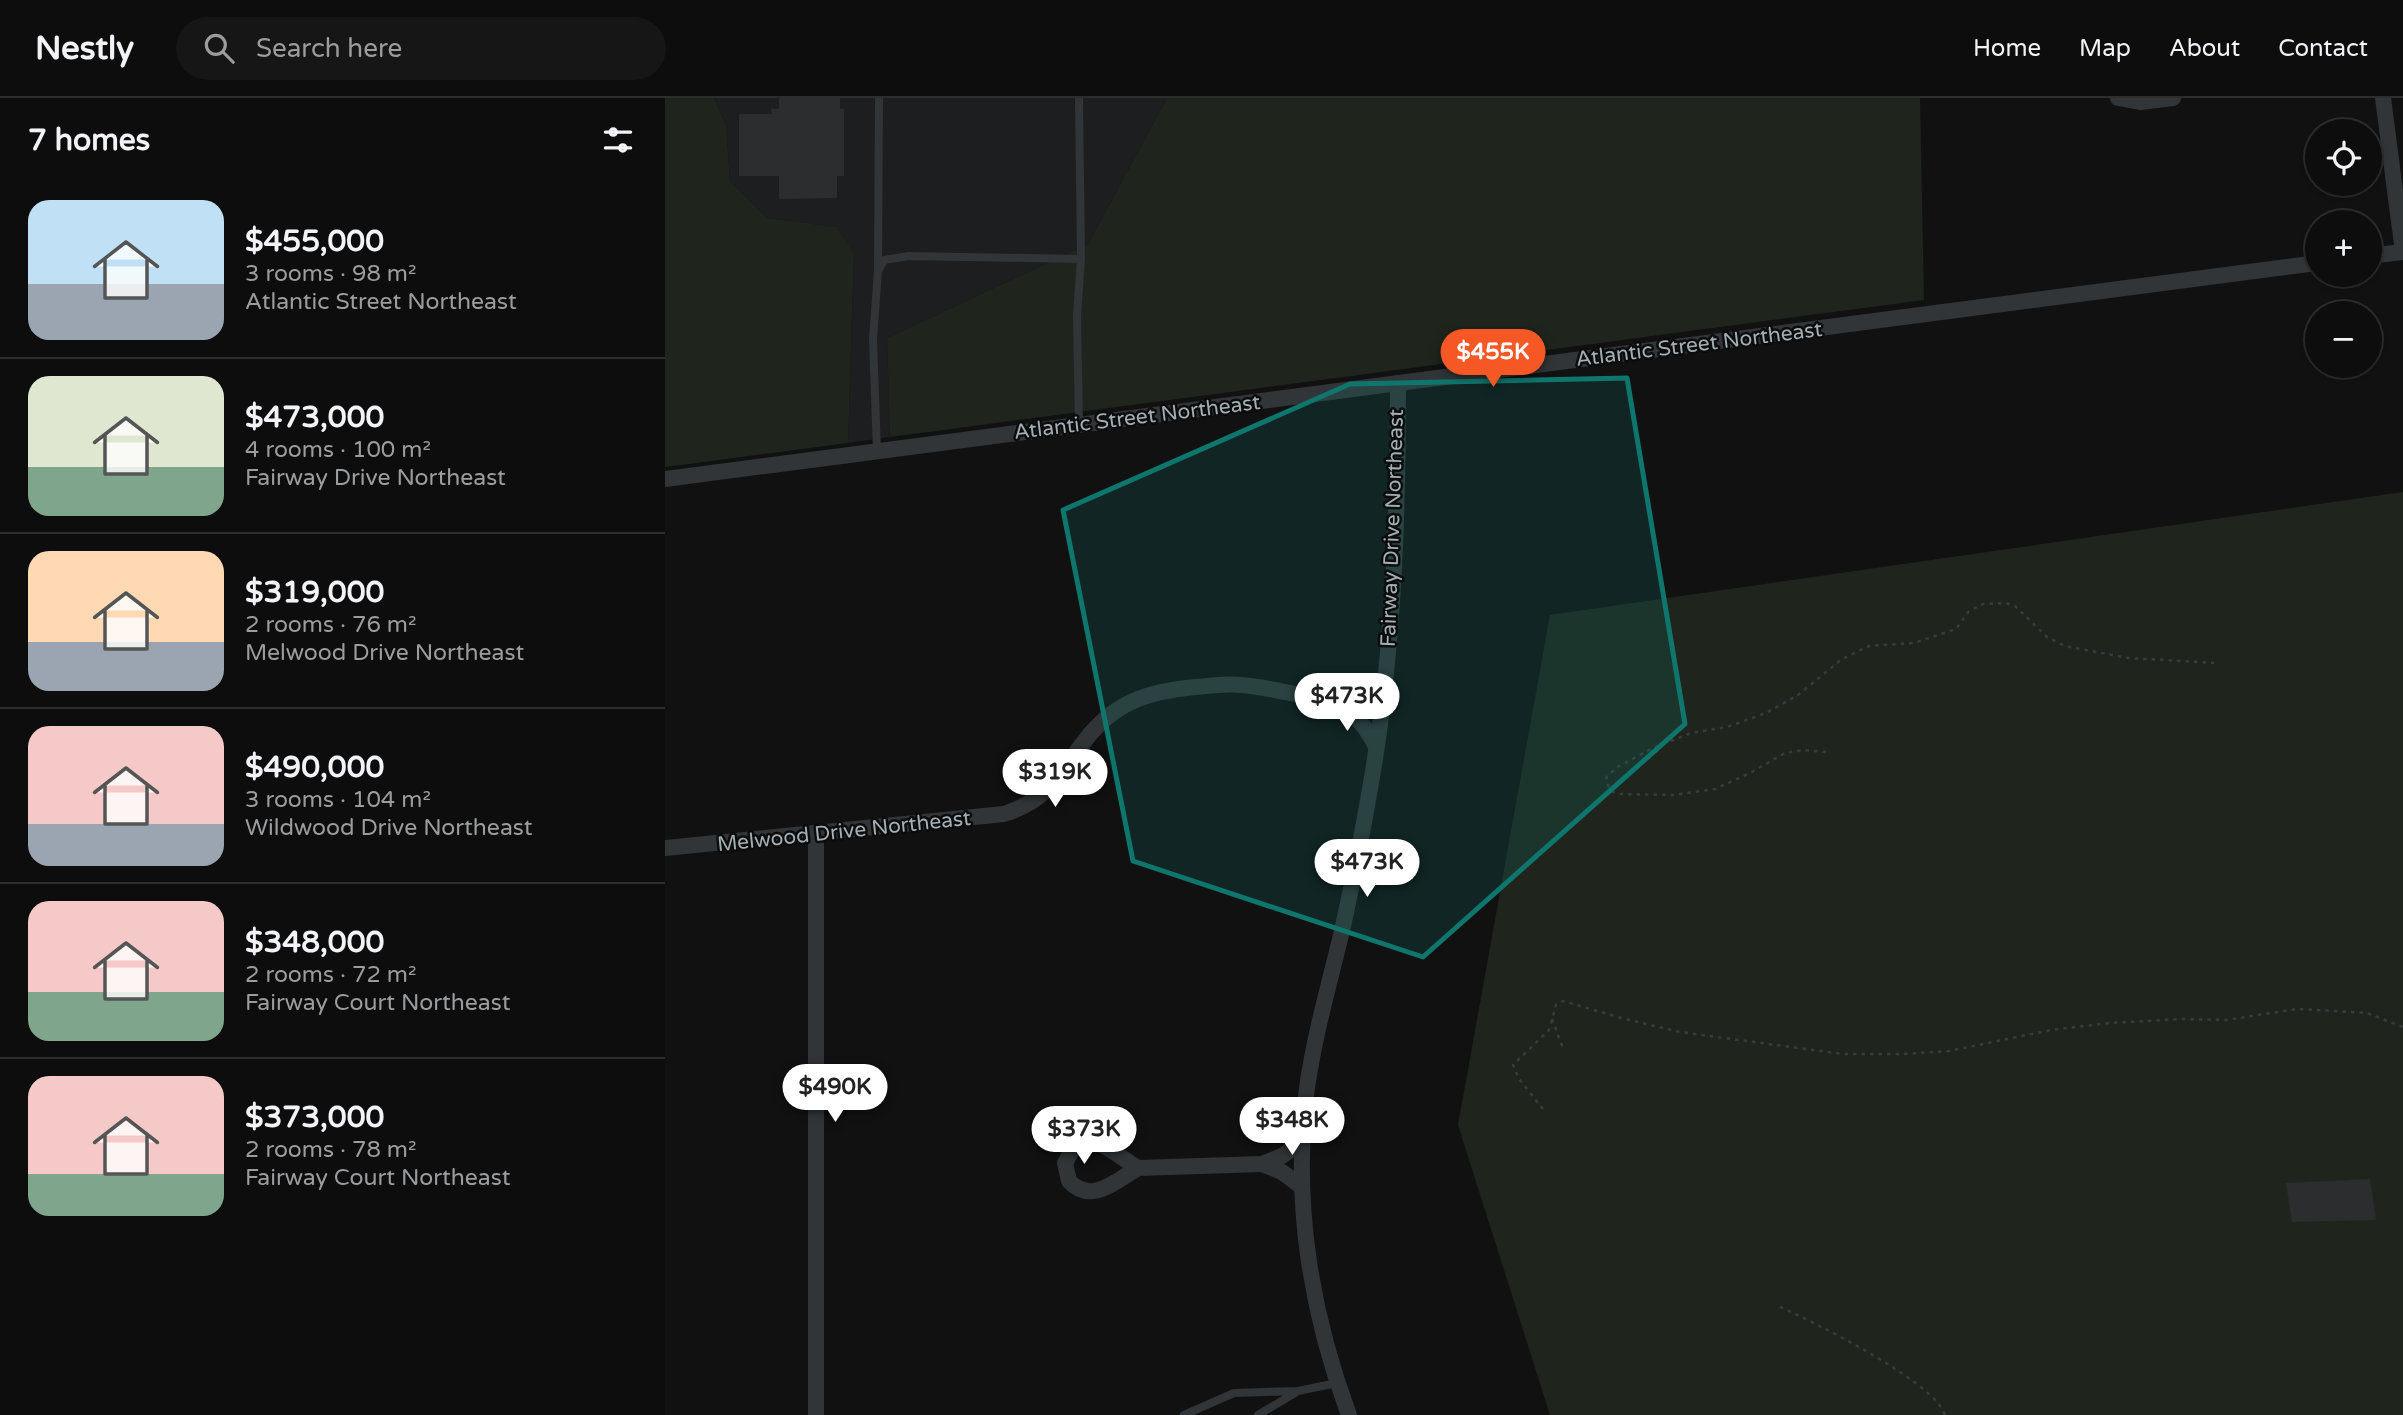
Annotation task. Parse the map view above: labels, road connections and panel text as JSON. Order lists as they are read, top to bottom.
{
  "streets": {
    "street": ["Atlantic Street Northeast", "Fairway Drive Northeast", "Melwood Drive Northeast"]
  },
  "crossings": [
    ["Atlantic Street Northeast", "Fairway Drive Northeast"],
    ["Fairway Drive Northeast", "Melwood Drive Northeast"]
  ],
  "page": {
    "header": "Nestly",
    "search": "Search here",
    "nav": [
      "Home",
      "Map",
      "About",
      "Contact"
    ],
    "heading": "7 homes",
    "map_buttons": ["+", "−"],
    "list": [
      {
        "name": "$455,000",
        "note": "3 rooms · 98 m² · Atlantic Street Northeast"
      },
      {
        "name": "$473,000",
        "note": "4 rooms · 100 m² · Fairway Drive Northeast"
      },
      {
        "name": "$319,000",
        "note": "2 rooms · 76 m² · Melwood Drive Northeast"
      },
      {
        "name": "$490,000",
        "note": "3 rooms · 104 m² · Wildwood Drive Northeast"
      },
      {
        "name": "$348,000",
        "note": "2 rooms · 72 m² · Fairway Court Northeast"
      },
      {
        "name": "$373,000",
        "note": "2 rooms · 78 m² · Fairway Court Northeast"
      }
    ],
    "price": [
      "$455K",
      "$473K",
      "$319K",
      "$473K",
      "$490K",
      "$348K",
      "$373K"
    ]
  }
}
